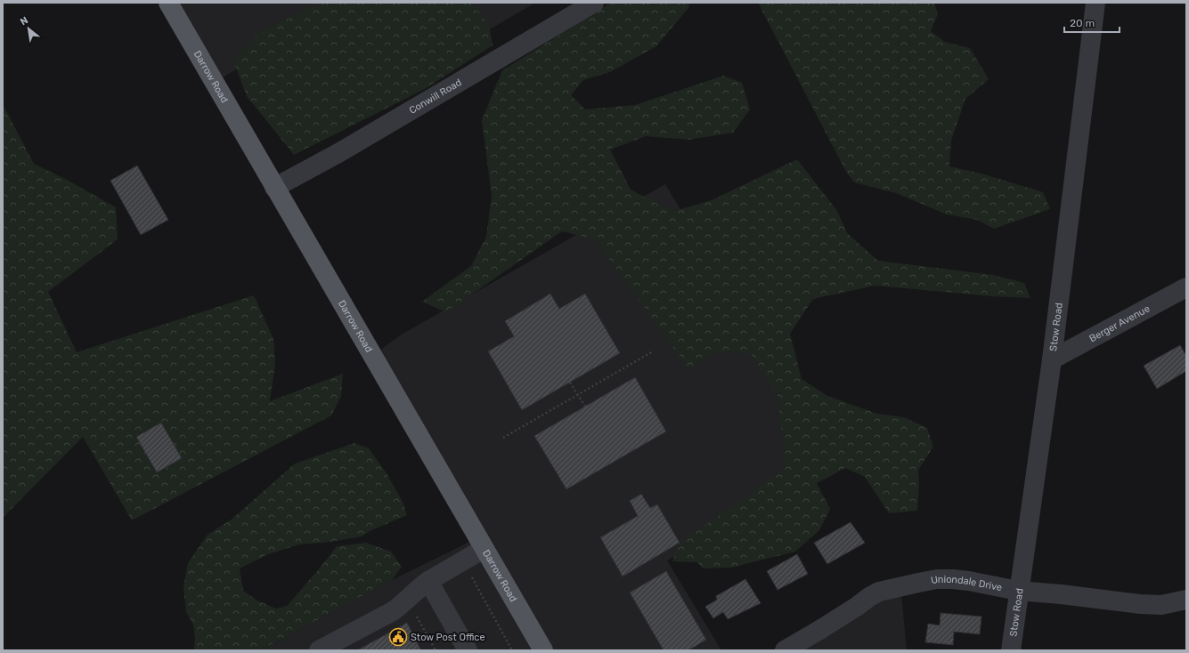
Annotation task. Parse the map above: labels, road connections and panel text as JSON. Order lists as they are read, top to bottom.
{
  "streets": {
    "main road": ["Darrow Road"],
    "street": [
      "Conwill Road",
      "Berger Avenue",
      "Stow Road",
      "Uniondale Drive"
    ]
  },
  "crossings": [
    ["Darrow Road", "Conwill Road"],
    ["Berger Avenue", "Stow Road"],
    ["Stow Road", "Uniondale Drive"]
  ],
  "places": {
    "public building": ["Stow Post Office"]
  },
  "scale_bar": "20 m",
  "north": "top left"
}
